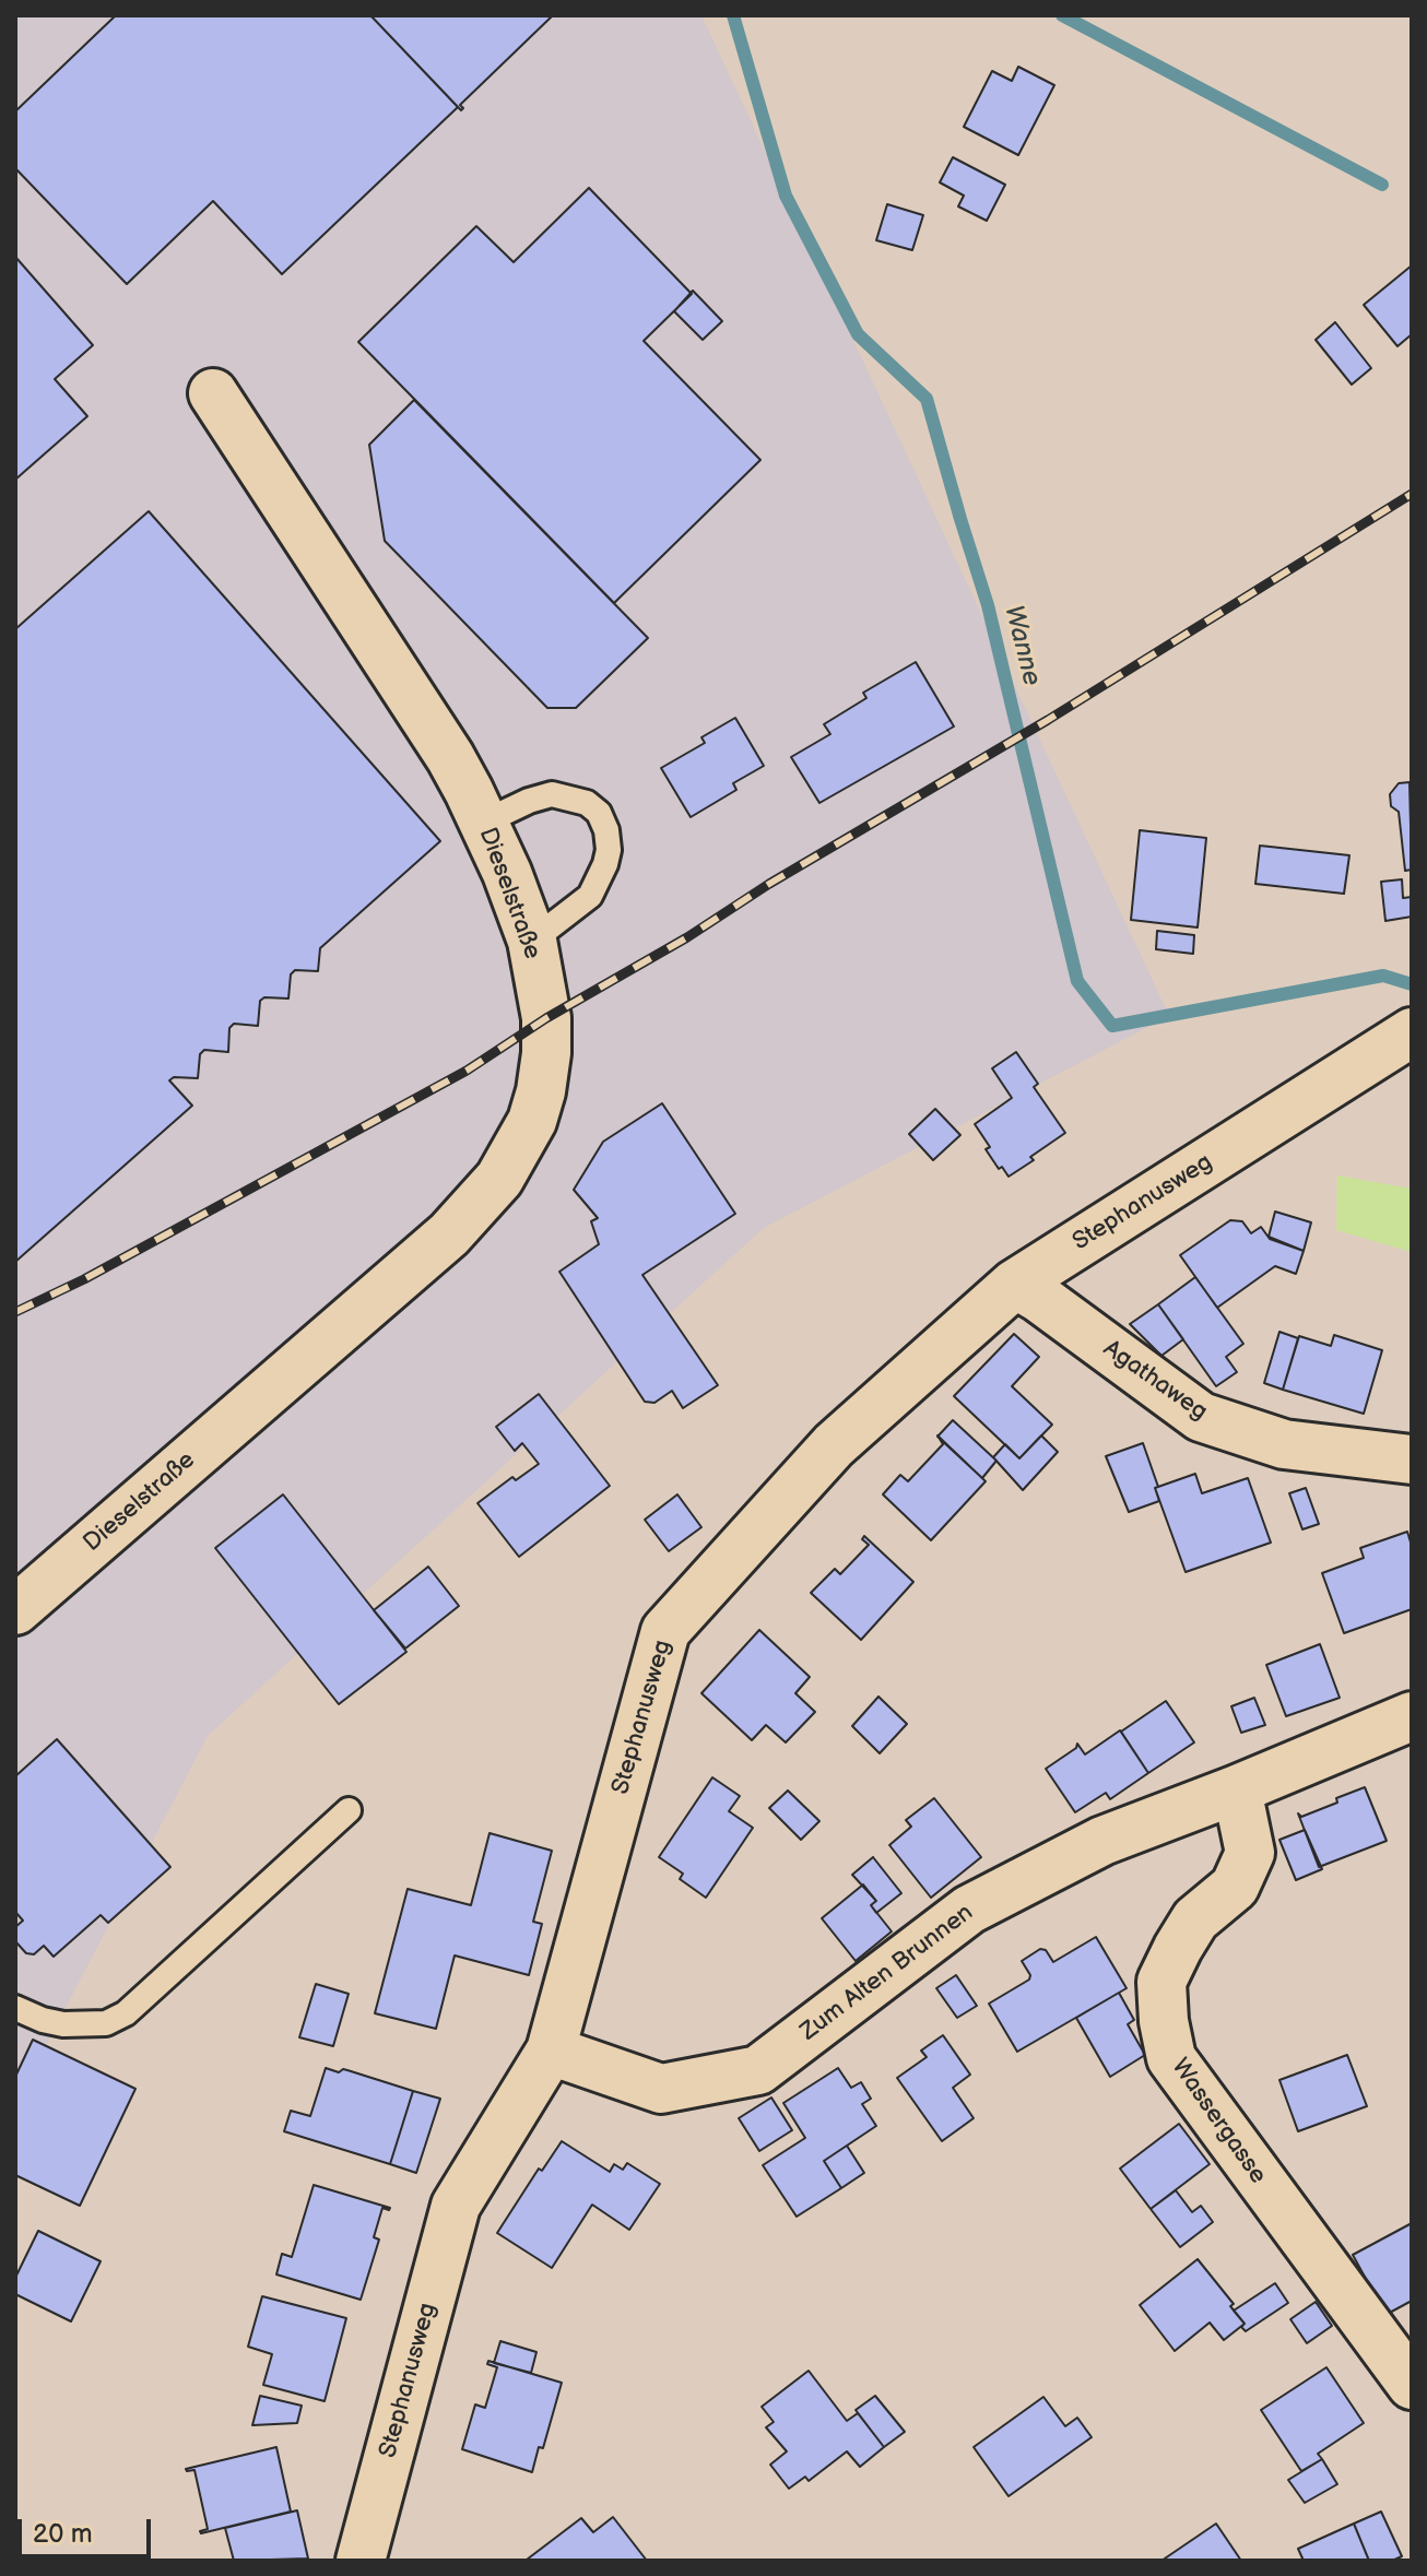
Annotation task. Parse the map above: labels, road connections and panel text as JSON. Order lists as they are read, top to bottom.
{
  "streets": {
    "street": [
      "Dieselstraße",
      "Stephanusweg",
      "Agathaweg",
      "Zum Alten Brunnen",
      "Wassergasse"
    ]
  },
  "crossings": [
    ["Stephanusweg", "Agathaweg"],
    ["Stephanusweg", "Zum Alten Brunnen"],
    ["Zum Alten Brunnen", "Wassergasse"]
  ],
  "water": ["Wanne"],
  "scale_bar": "20 m"
}
